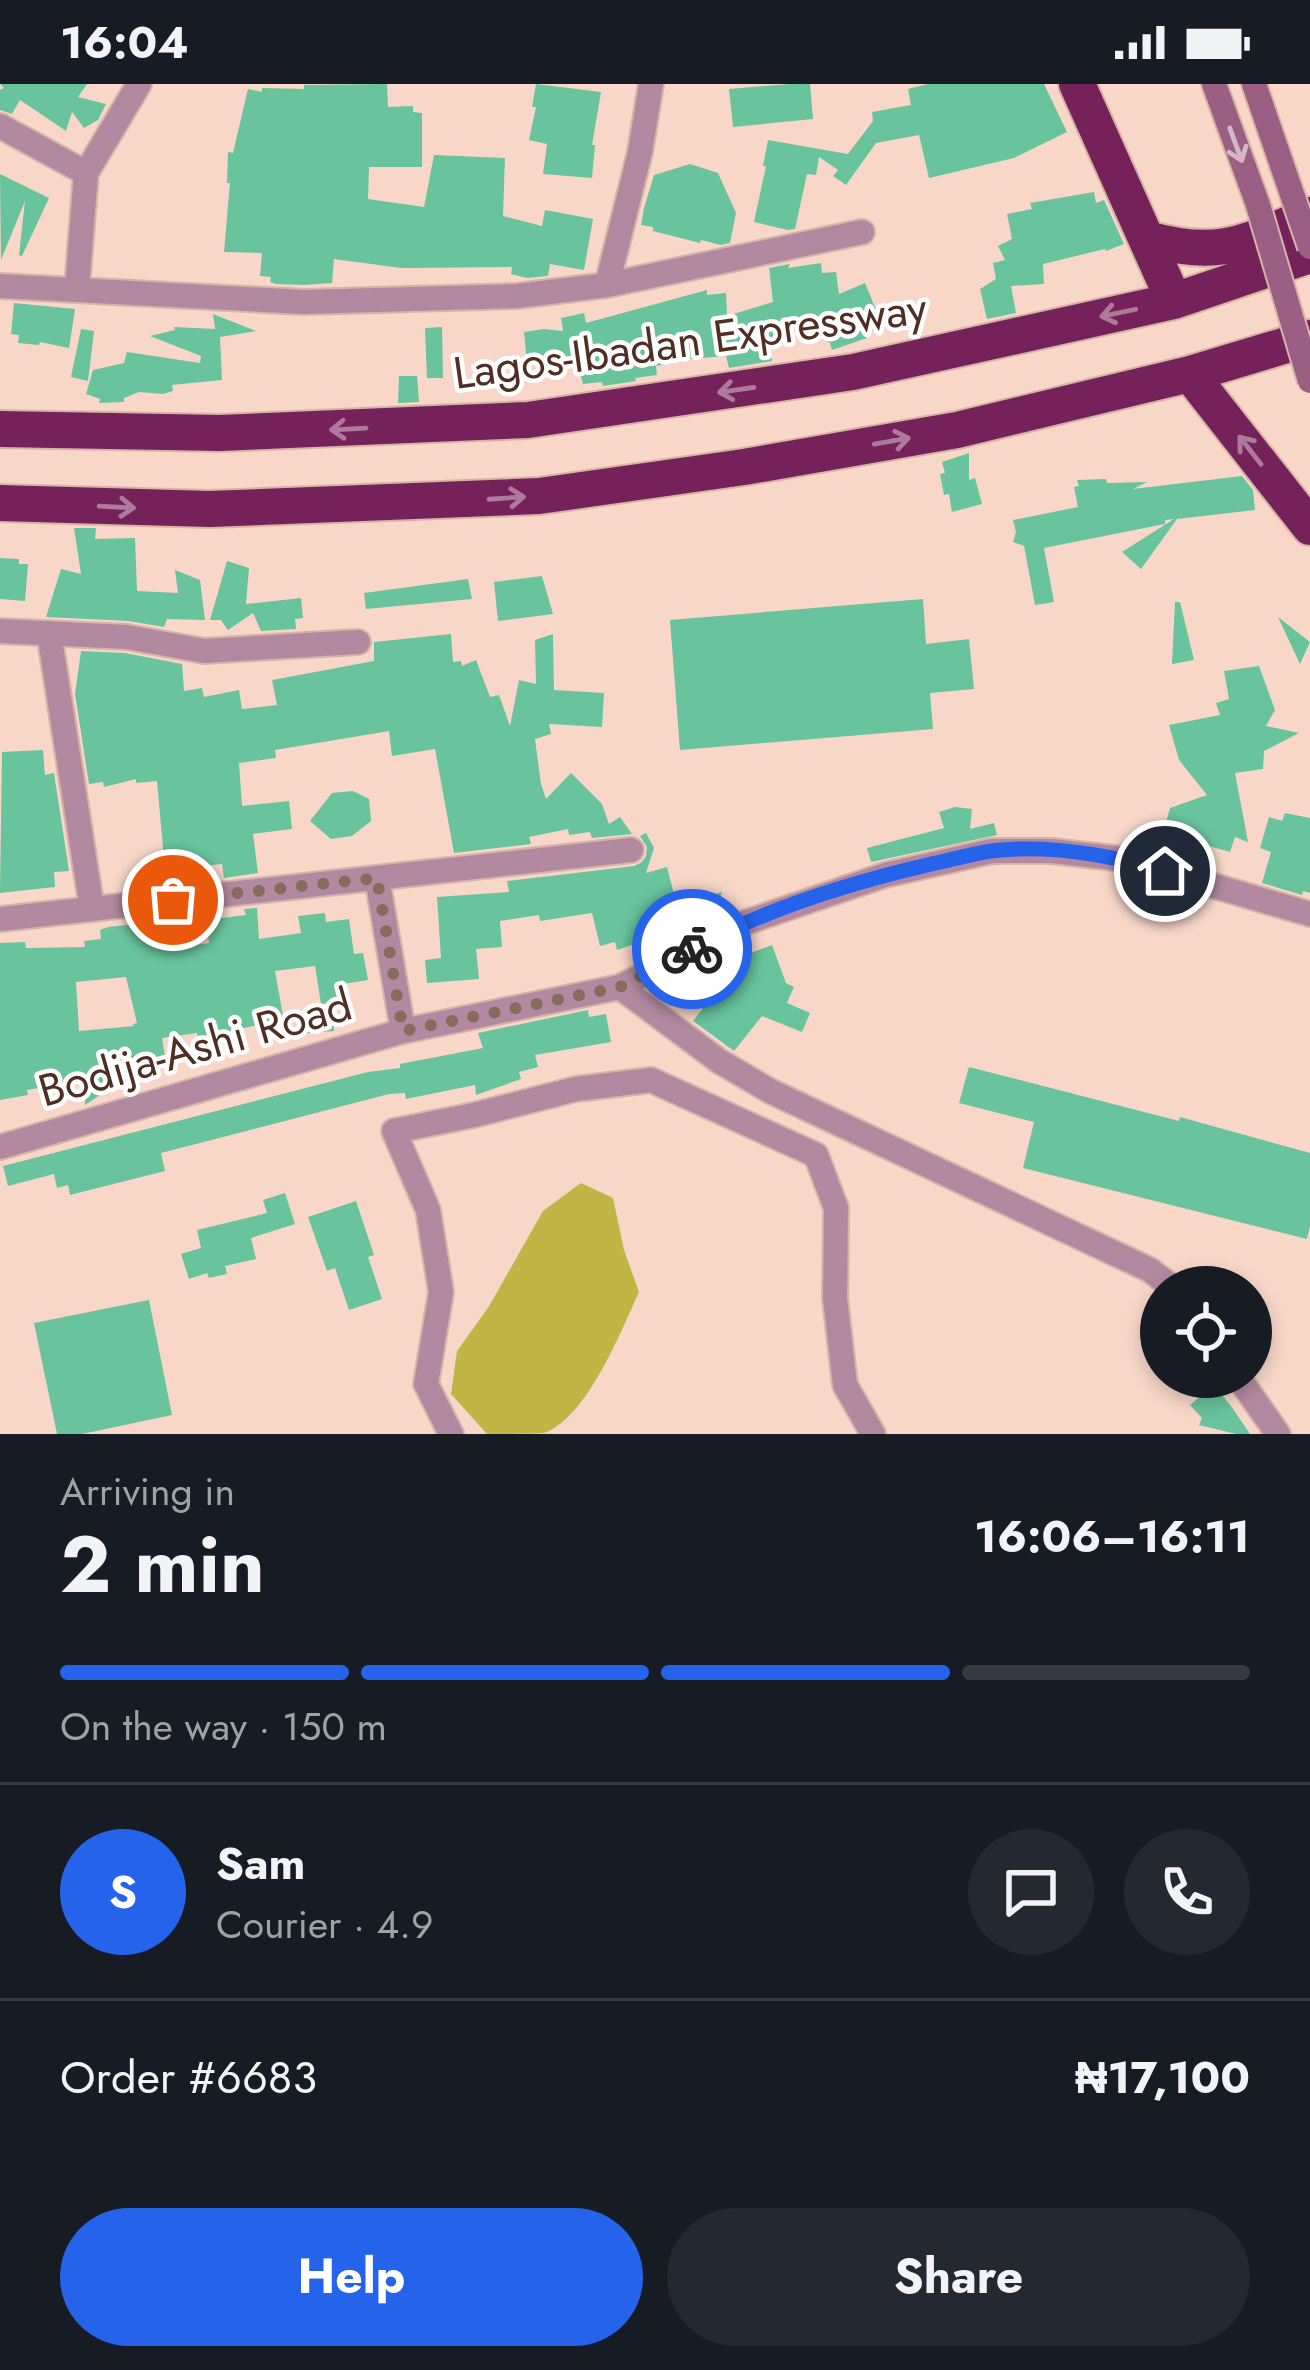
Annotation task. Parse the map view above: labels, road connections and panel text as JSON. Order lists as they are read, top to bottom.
{
  "streets": {
    "highway": ["Lagos-Ibadan Expressway"],
    "street": ["Bodija-Ashi Road"]
  },
  "page": {
    "status": "16:04",
    "heading": ["2 min", "Arriving in", "16:06–16:11"],
    "panel": [
      "Sam",
      "Courier · 4.9",
      "Order #6683",
      "₦17,100"
    ],
    "bar": "On the way · 150 m",
    "round": "S",
    "buttons": ["Help", "Share"]
  }
}
